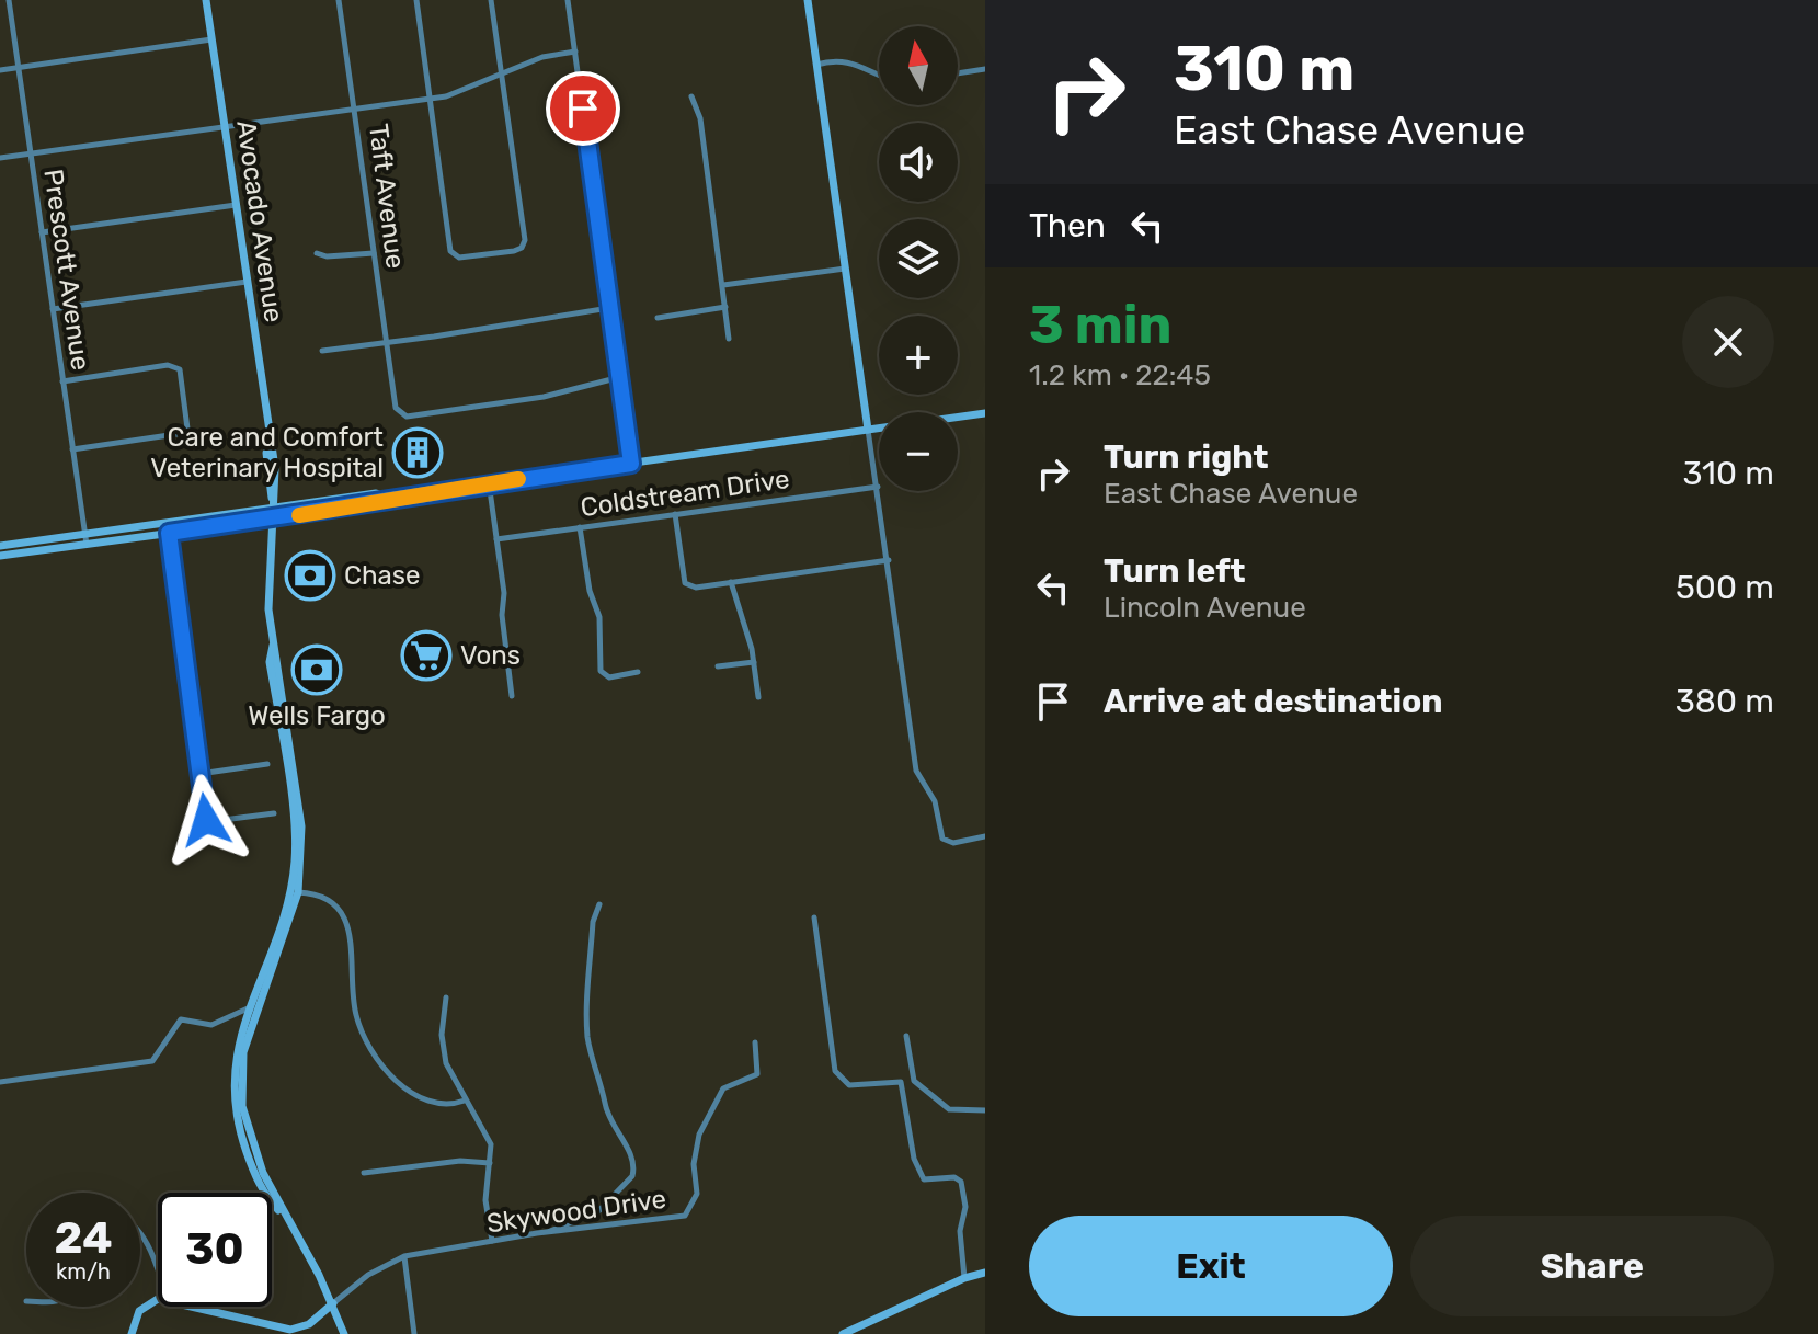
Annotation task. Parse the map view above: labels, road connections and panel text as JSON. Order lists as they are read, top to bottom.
{
  "streets": {
    "main road": ["Avocado Avenue"],
    "street": [
      "Taft Avenue",
      "Prescott Avenue",
      "Coldstream Drive",
      "Skywood Drive"
    ]
  },
  "places": {
    "building": ["Care and Comfort Veterinary Hospital"],
    "bank": ["Chase", "Wells Fargo"],
    "supermarket": ["Vons"]
  },
  "north": "top",
  "page": {
    "turn": ["310 m", "East Chase Avenue"],
    "map_buttons": ["+", "−"],
    "then": "Then",
    "heading": ["3 min", "1.2 km · 22:45"],
    "list": [
      {
        "name": "Turn right",
        "note": "East Chase Avenue",
        "value": "310 m"
      },
      {
        "name": "Turn left",
        "note": "Lincoln Avenue",
        "value": "500 m"
      },
      {
        "name": "Arrive at destination",
        "value": "380 m"
      }
    ],
    "speed": "24 km/h",
    "limit": "30",
    "buttons": ["Exit", "Share"]
  }
}
